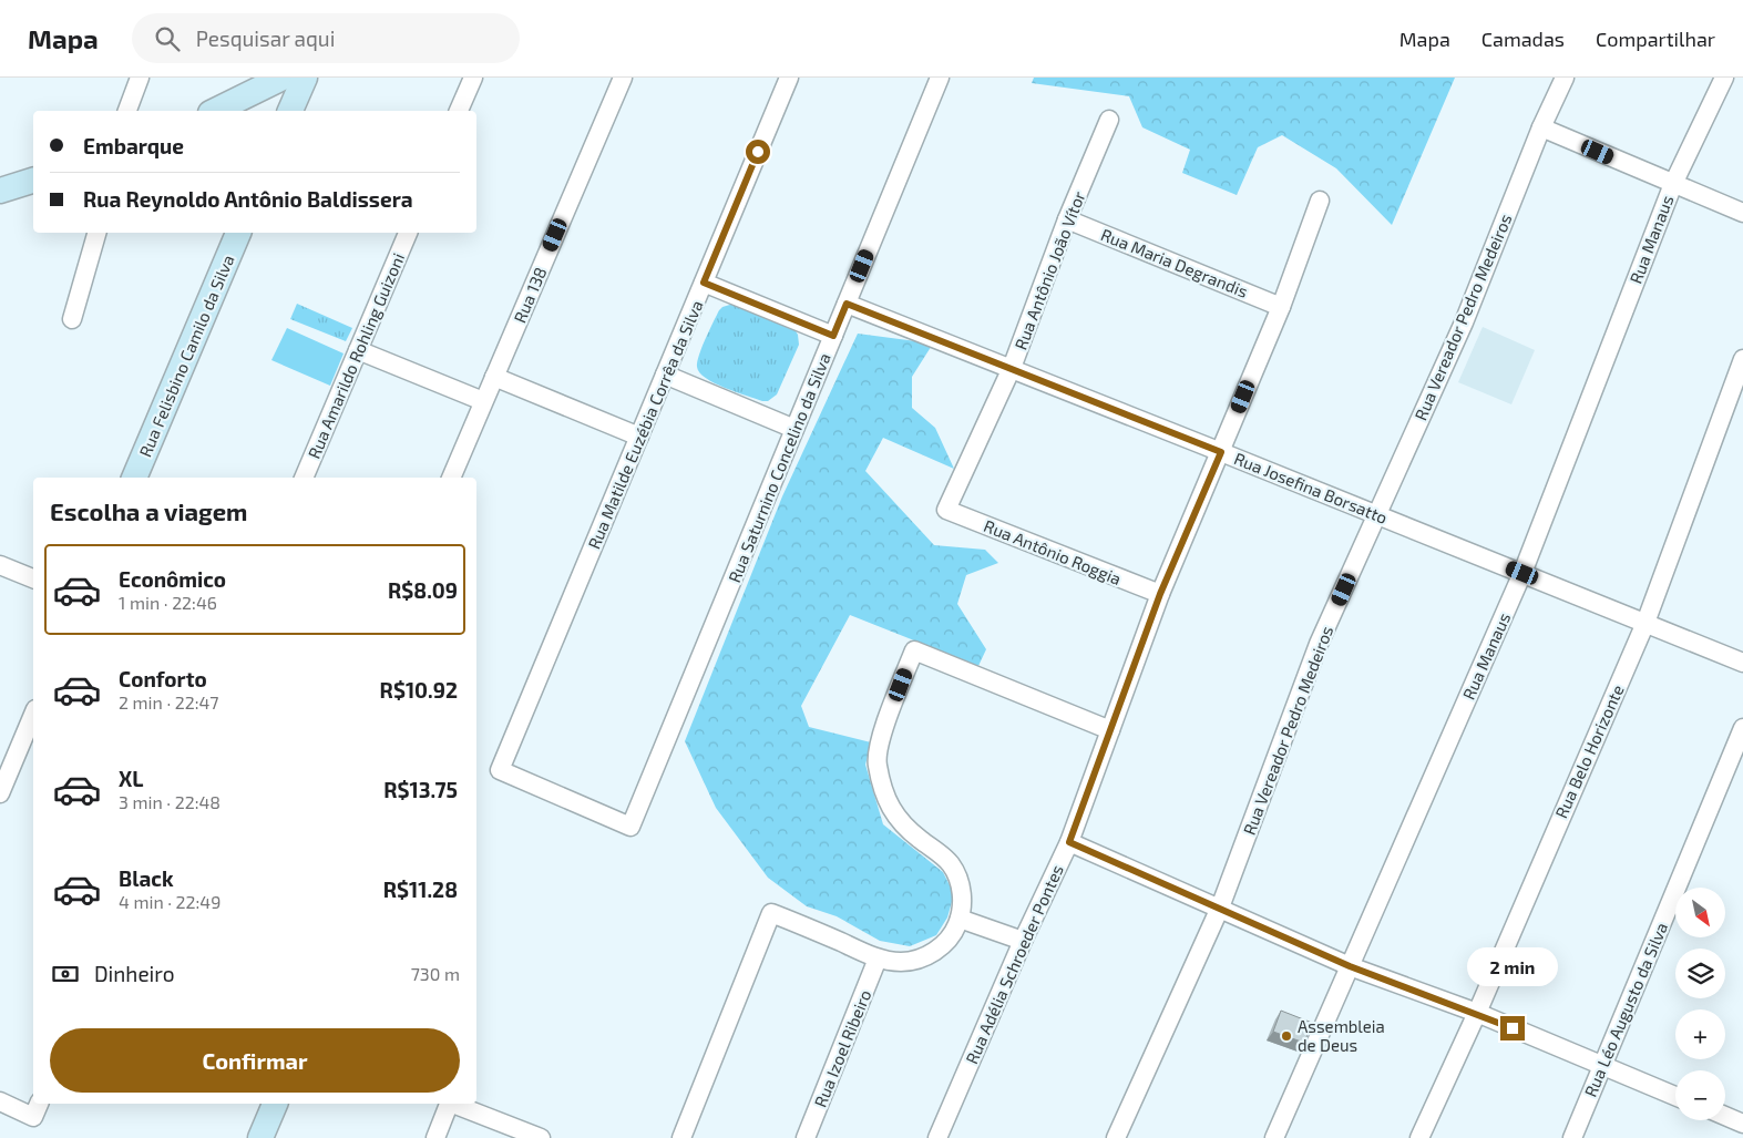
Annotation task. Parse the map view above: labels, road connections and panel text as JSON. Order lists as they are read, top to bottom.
{
  "streets": {
    "street": [
      "Rua Manaus",
      "Rua Maria Degrandis",
      "Rua Antônio João Vítor",
      "Rua 138",
      "Rua Vereador Pedro Medeiros",
      "Rua Felisbino Camilo da Silva",
      "Rua Amarildo Rohling Guizoni",
      "Rua Matilde Euzébia Corrêa da Silva",
      "Rua Saturnino Concelino da Silva",
      "Rua Josefina Borsatto",
      "Rua Antônio Roggia",
      "Rua Belo Horizonte",
      "Rua Adélia Schroeder Pontes",
      "Rua Léo Augusto da Silva",
      "Rua Izoel Ribeiro"
    ]
  },
  "crossings": [
    ["Rua Manaus", "Rua Josefina Borsatto"],
    ["Rua Maria Degrandis", "Rua Antônio João Vítor"],
    ["Rua Maria Degrandis", "Rua Adélia Schroeder Pontes"],
    ["Rua Antônio João Vítor", "Rua Josefina Borsatto"],
    ["Rua Antônio João Vítor", "Rua Antônio Roggia"],
    ["Rua Vereador Pedro Medeiros", "Rua Josefina Borsatto"],
    ["Rua Matilde Euzébia Corrêa da Silva", "Rua Saturnino Concelino da Silva"],
    ["Rua Saturnino Concelino da Silva", "Rua Josefina Borsatto"],
    ["Rua Josefina Borsatto", "Rua Belo Horizonte"],
    ["Rua Josefina Borsatto", "Rua Adélia Schroeder Pontes"],
    ["Rua Antônio Roggia", "Rua Adélia Schroeder Pontes"]
  ],
  "places": ["Assembleia de Deus"],
  "north": "bottom right",
  "page": {
    "header": "Mapa",
    "search": "Pesquisar aqui",
    "nav": ["Mapa", "Camadas", "Compartilhar"],
    "banner": ["Embarque", "Rua Reynoldo Antônio Baldissera"],
    "heading": "Escolha a viagem",
    "list": [
      {
        "name": "Econômico",
        "note": "1 min · 22:46",
        "value": "R$8.09"
      },
      {
        "name": "Conforto",
        "note": "2 min · 22:47",
        "value": "R$10.92"
      },
      {
        "name": "XL",
        "note": "3 min · 22:48",
        "value": "R$13.75"
      },
      {
        "name": "Black",
        "note": "4 min · 22:49",
        "value": "R$11.28"
      }
    ],
    "map_buttons": ["+", "−"],
    "pay": ["Dinheiro", "730 m"],
    "bubble": "2 min",
    "buttons": "Confirmar"
  }
}
